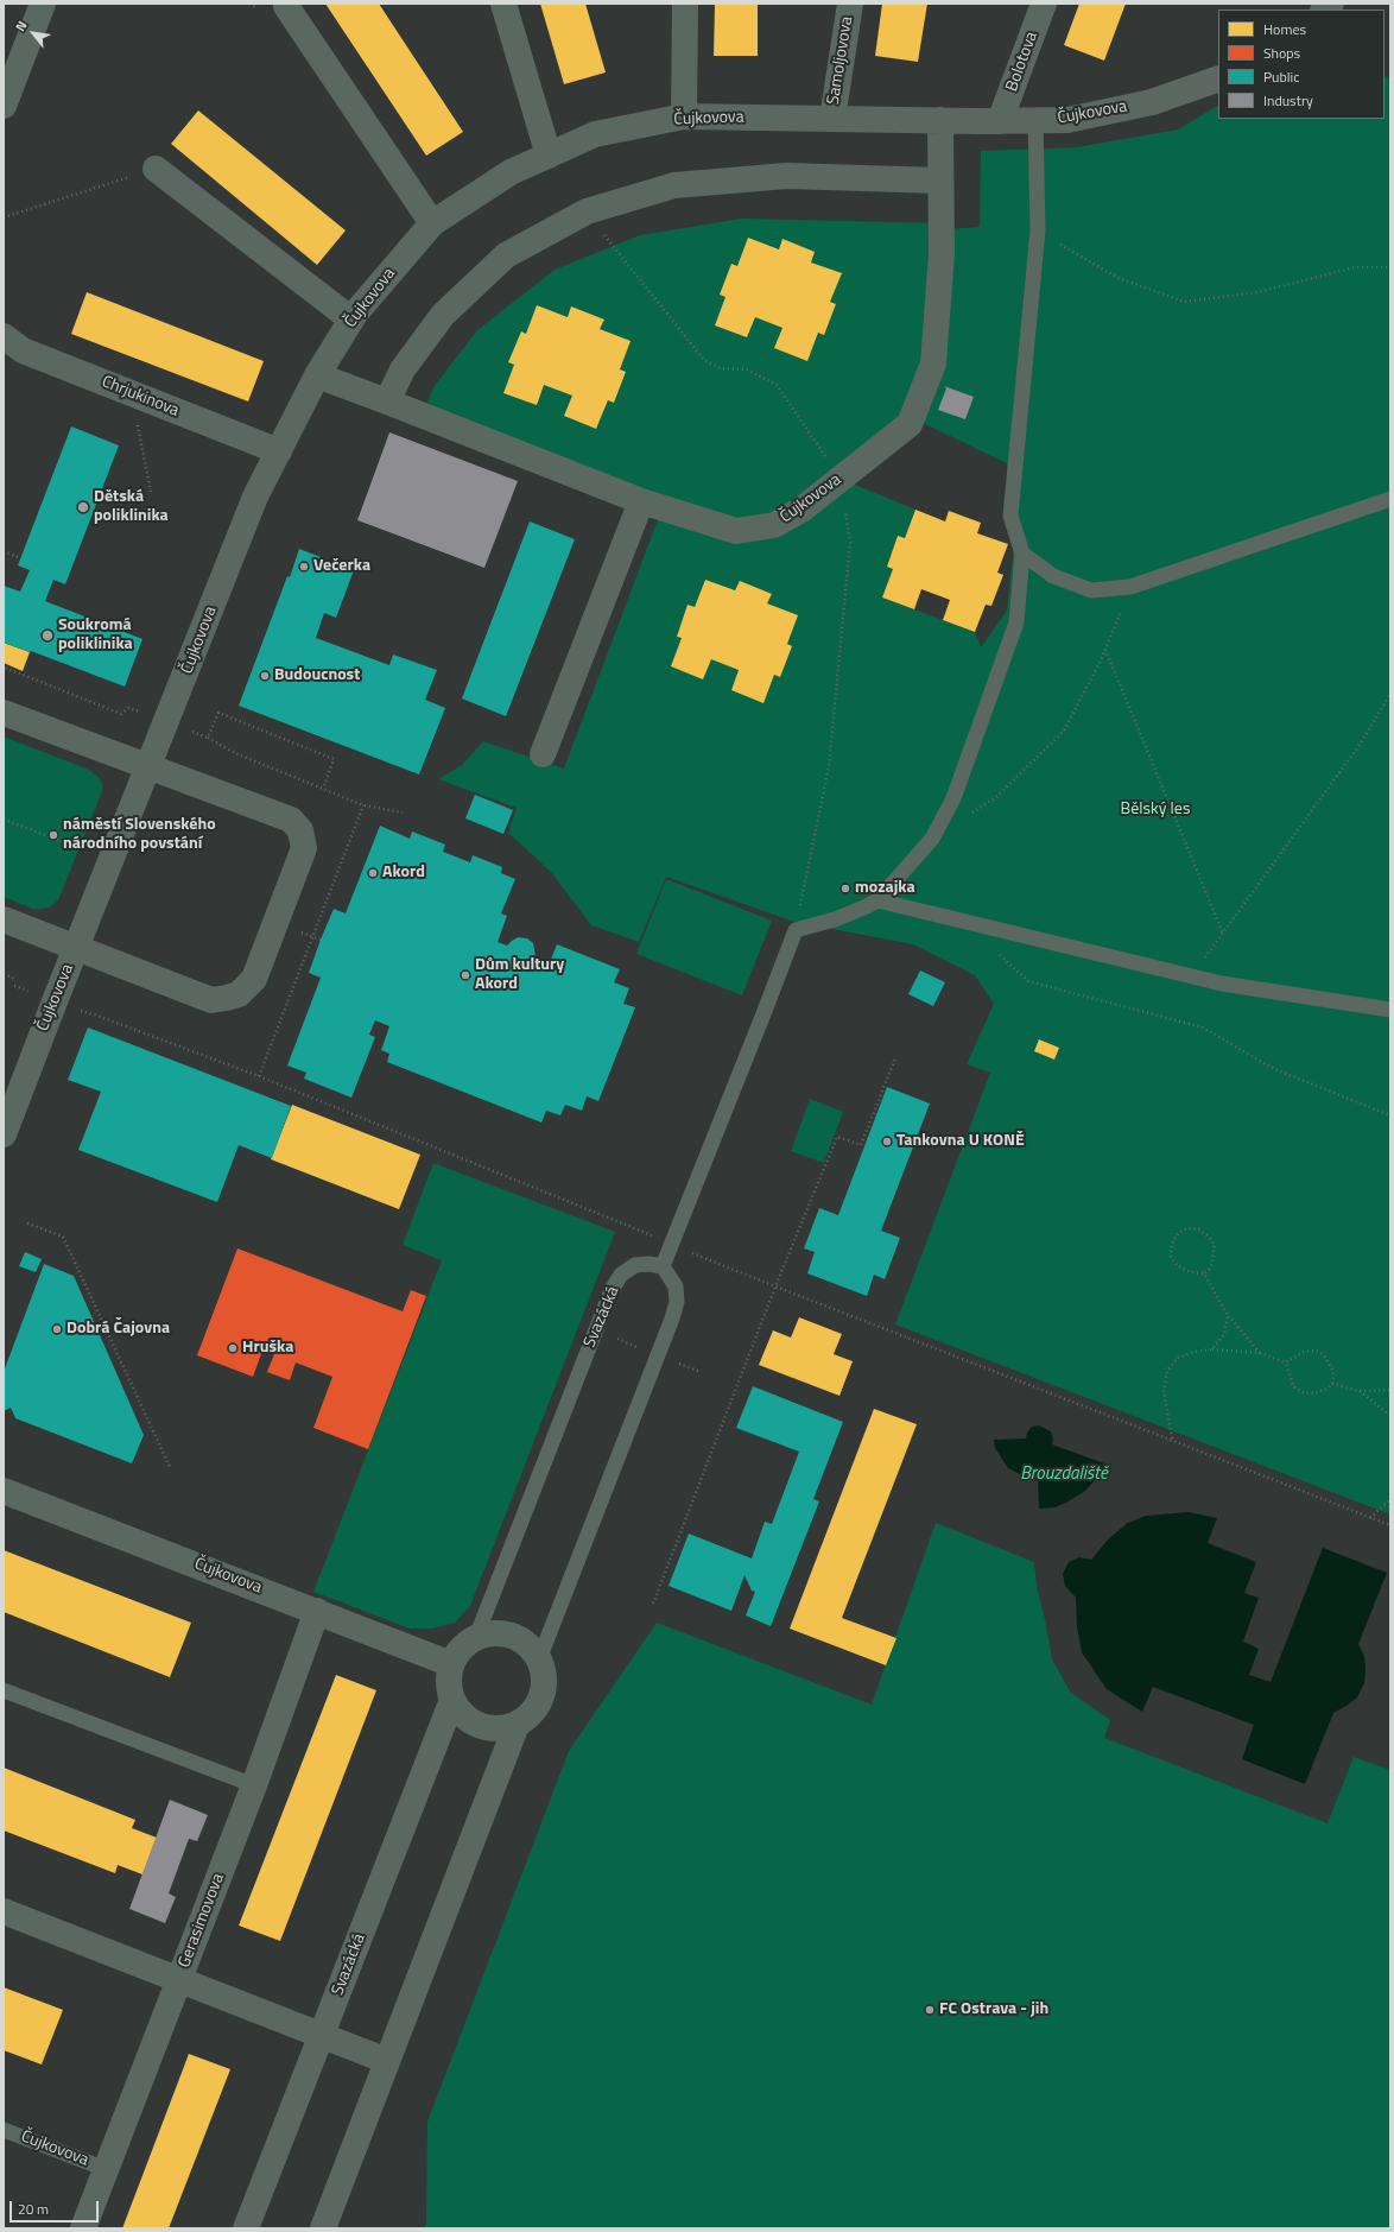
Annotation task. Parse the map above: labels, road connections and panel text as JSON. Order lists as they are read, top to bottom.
{
  "streets": {
    "street": [
      "Samoljovova",
      "Bolotova",
      "Čujkovova",
      "Chrjukinova",
      "Svazácká",
      "Gerasimovova"
    ]
  },
  "crossings": [
    ["Samoljovova", "Čujkovova"],
    ["Bolotova", "Čujkovova"],
    ["Čujkovova", "Chrjukinova"],
    ["Čujkovova", "Svazácká"],
    ["Čujkovova", "Gerasimovova"]
  ],
  "water": ["Brouzdaliště"],
  "parks": ["Bělský les"],
  "places": [
    "Dětská poliklinika",
    "Večerka",
    "Soukromá poliklinika",
    "Budoucnost",
    "náměstí Slovenského národního povstání",
    "Akord",
    "mozajka",
    "Dům kultury Akord",
    "Tankovna U KONĚ",
    "Dobrá Čajovna",
    "Hruška",
    "FC Ostrava - jih"
  ],
  "legend": [
    "Homes",
    "Shops",
    "Public",
    "Industry"
  ],
  "scale_bar": "20 m",
  "north": "top left"
}
